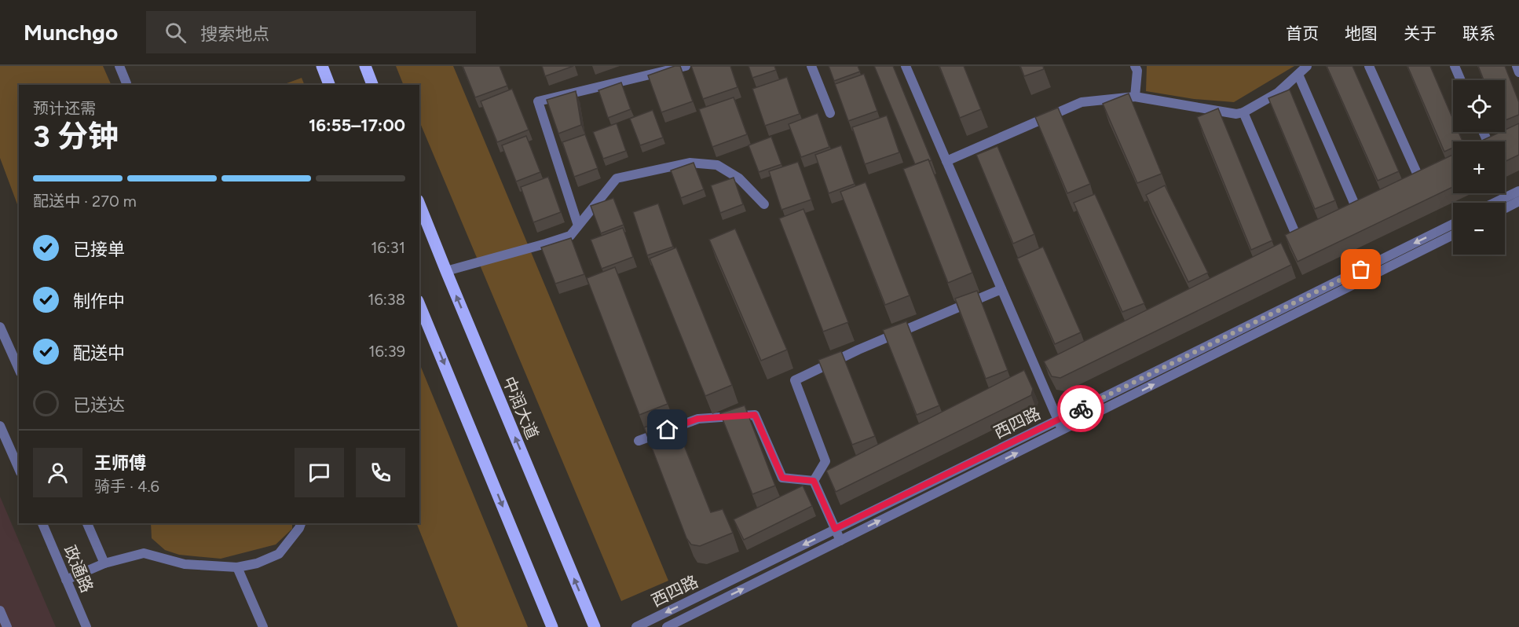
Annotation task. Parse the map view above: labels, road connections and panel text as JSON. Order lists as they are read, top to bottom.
{
  "streets": {
    "main road": ["中润大道"],
    "street": ["西四路", "政通路"]
  },
  "page": {
    "header": "Munchgo",
    "search": "搜索地点",
    "nav": [
      "首页",
      "地图",
      "关于",
      "联系"
    ],
    "map_buttons": ["+", "−"],
    "heading": ["3 分钟", "预计还需", "16:55–17:00"],
    "panel": ["王师傅", "骑手 · 4.6"],
    "bar": "配送中 · 270 m",
    "list": [
      ["已接单", "16:31"],
      ["制作中", "16:38"],
      ["配送中", "16:39"],
      "已送达"
    ]
  }
}
